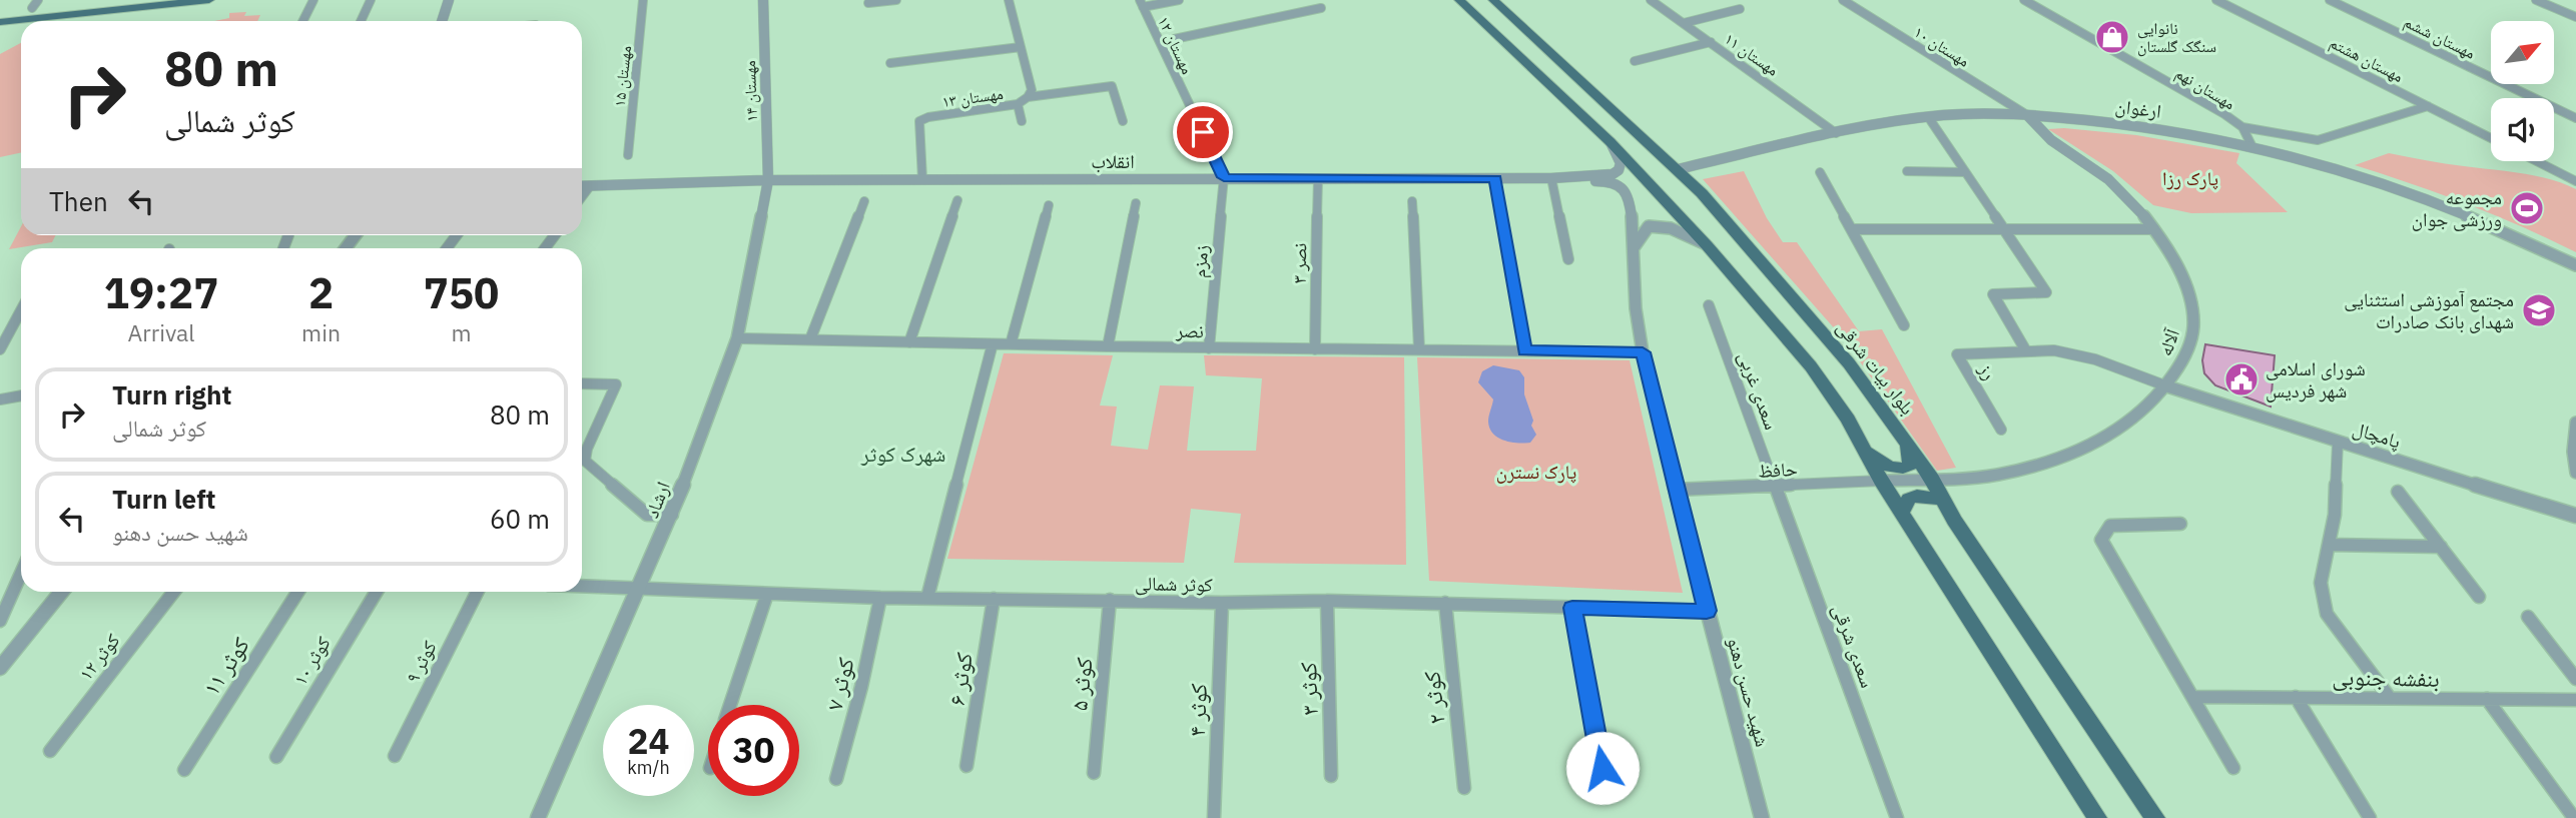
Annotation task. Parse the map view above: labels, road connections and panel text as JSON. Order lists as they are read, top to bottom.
{
  "streets": {
    "main road": ["بلوار بیات شرقی"],
    "street": [
      "مهستان ششم",
      "مهستان ۱۲",
      "مهستان ۱۰",
      "مهستان ۱۱",
      "مهستان هشتم",
      "مهستان ۱۵",
      "مهستان نهم",
      "مهستان ۱۴",
      "مهستان ۱۳",
      "ارغوان",
      "انقلاب",
      "زمزم",
      "نصر ۳",
      "نصر",
      "آلاله",
      "رز",
      "سعدی غربی",
      "پامچال",
      "حافظ",
      "ارشاد",
      "کوثر شمالی",
      "سعدی شرقی",
      "کوثر ۱۲",
      "کوثر ۱۰",
      "کوثر ۹",
      "کوثر ۱۱",
      "بنفشه جنوبی",
      "کوثر ۶",
      "کوثر ۷",
      "کوثر ۵",
      "کوثر ۳",
      "شهید حسن دهنو",
      "کوثر ۲",
      "کوثر ۴"
    ]
  },
  "crossings": [
    ["مهستان ۱۲", "انقلاب"],
    ["مهستان ۱۲", "زمزم"],
    ["مهستان ۱۰", "ارغوان"],
    ["مهستان ۱۰", "آلاله"],
    ["مهستان ۱۱", "ارغوان"],
    ["مهستان نهم", "ارغوان"],
    ["مهستان ۱۴", "انقلاب"],
    ["مهستان ۱۴", "ارشاد"],
    ["مهستان ۱۳", "انقلاب"],
    ["ارغوان", "آلاله"],
    ["ارغوان", "بلوار بیات شرقی"],
    ["انقلاب", "زمزم"],
    ["انقلاب", "نصر ۳"],
    ["انقلاب", "ارشاد"],
    ["انقلاب", "شهید حسن دهنو"],
    ["زمزم", "نصر"],
    ["نصر ۳", "نصر"],
    ["نصر", "ارشاد"],
    ["نصر", "شهید حسن دهنو"],
    ["آلاله", "بلوار بیات شرقی"],
    ["آلاله", "رز"],
    ["آلاله", "پامچال"],
    ["آلاله", "حافظ"],
    ["رز", "پامچال"],
    ["سعدی غربی", "حافظ"],
    ["سعدی غربی", "سعدی شرقی"],
    ["حافظ", "سعدی شرقی"],
    ["حافظ", "شهید حسن دهنو"],
    ["ارشاد", "کوثر شمالی"],
    ["کوثر شمالی", "کوثر ۶"],
    ["کوثر شمالی", "کوثر ۷"],
    ["کوثر شمالی", "کوثر ۵"],
    ["کوثر شمالی", "کوثر ۳"],
    ["کوثر شمالی", "شهید حسن دهنو"],
    ["کوثر شمالی", "کوثر ۲"],
    ["کوثر شمالی", "کوثر ۴"]
  ],
  "districts": ["شهرک کوثر"],
  "parks": ["پارک رزا", "پارک نسترن"],
  "places": {
    "shop": ["نانوایی سنگک گلستان"],
    "sports": ["مجموعه ورزشی جوان"],
    "school or university": ["مجتمع آموزشی استثنایی شهدای بانک صادرات"],
    "public building": ["شورای اسلامی شهر فردیس"]
  },
  "north": "top right",
  "page": {
    "turn": ["80 m", "کوثر شمالی"],
    "then": "Then",
    "eta": [
      "19:27",
      "Arrival",
      "2",
      "min",
      "750",
      "m"
    ],
    "list": [
      {
        "name": "Turn right",
        "note": "کوثر شمالی",
        "value": "80 m"
      },
      {
        "name": "Turn left",
        "note": "شهید حسن دهنو",
        "value": "60 m"
      }
    ],
    "speed": "24 km/h",
    "limit": "30"
  }
}
